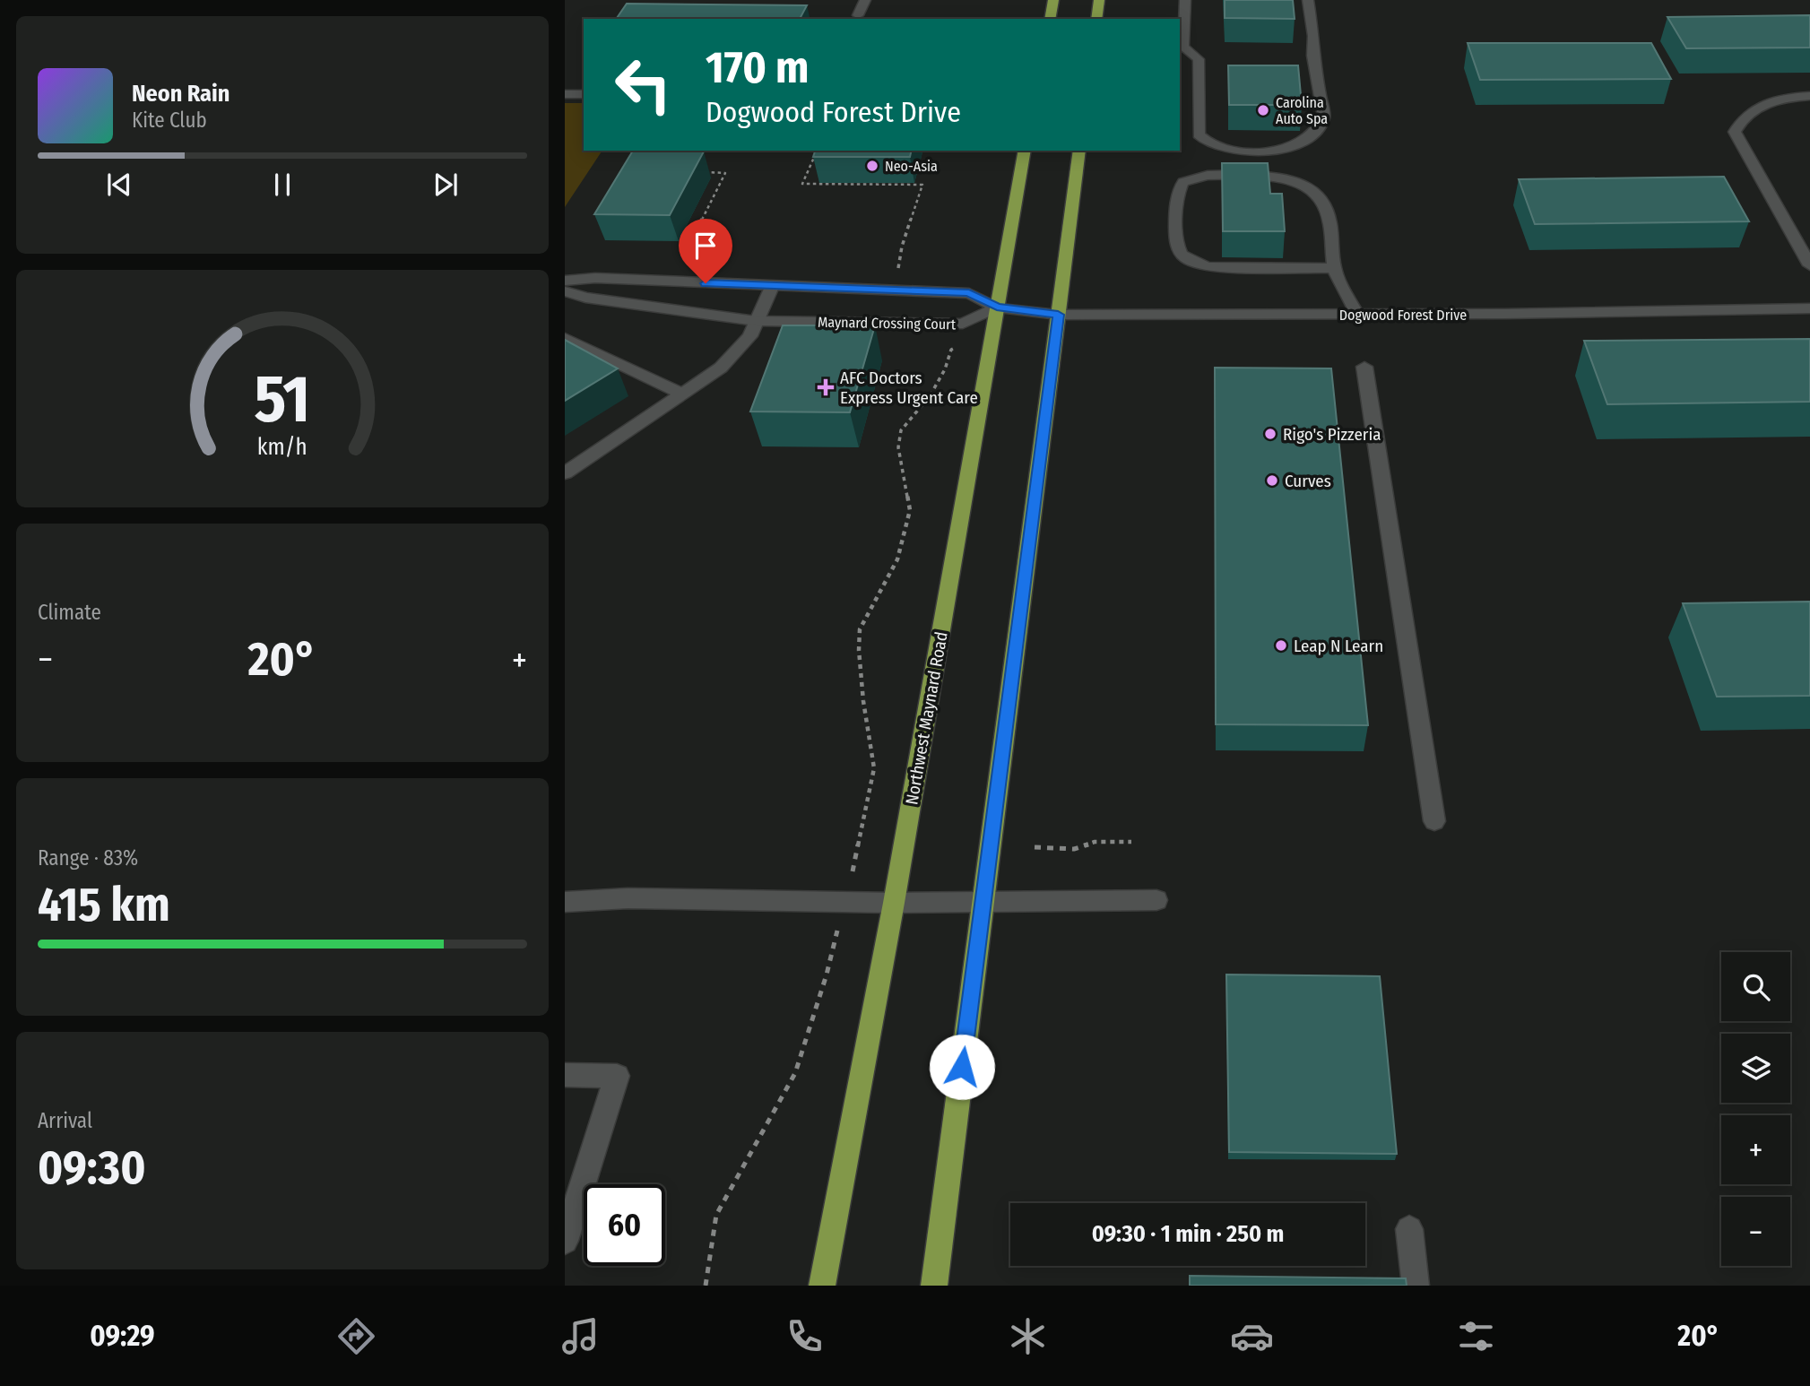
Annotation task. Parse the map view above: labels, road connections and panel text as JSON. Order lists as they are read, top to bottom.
{
  "streets": {
    "main road": ["Northwest Maynard Road"],
    "street": ["Dogwood Forest Drive", "Maynard Crossing Court"]
  },
  "crossings": [
    ["Dogwood Forest Drive", "Maynard Crossing Court"],
    ["Dogwood Forest Drive", "Northwest Maynard Road"],
    ["Maynard Crossing Court", "Northwest Maynard Road"]
  ],
  "places": {
    "other": [
      "Carolina Auto Spa",
      "Neo-Asia",
      "Rigo's Pizzeria",
      "Curves",
      "Leap N Learn"
    ],
    "health": ["AFC Doctors Express Urgent Care"]
  },
  "page": {
    "turn": ["170 m", "Dogwood Forest Drive"],
    "song": ["Neon Rain", "Kite Club"],
    "tile": [
      "Climate",
      ["Range · 83%", "415 km"],
      ["Arrival", "09:30"]
    ],
    "heat": ["−", "20°", "+"],
    "map_buttons": ["+", "−"],
    "limit": "60",
    "trip": "09:30 · 1 min · 250 m",
    "tabs": ["09:29", "20°"],
    "gauge": ["51", "km/h"]
  }
}
